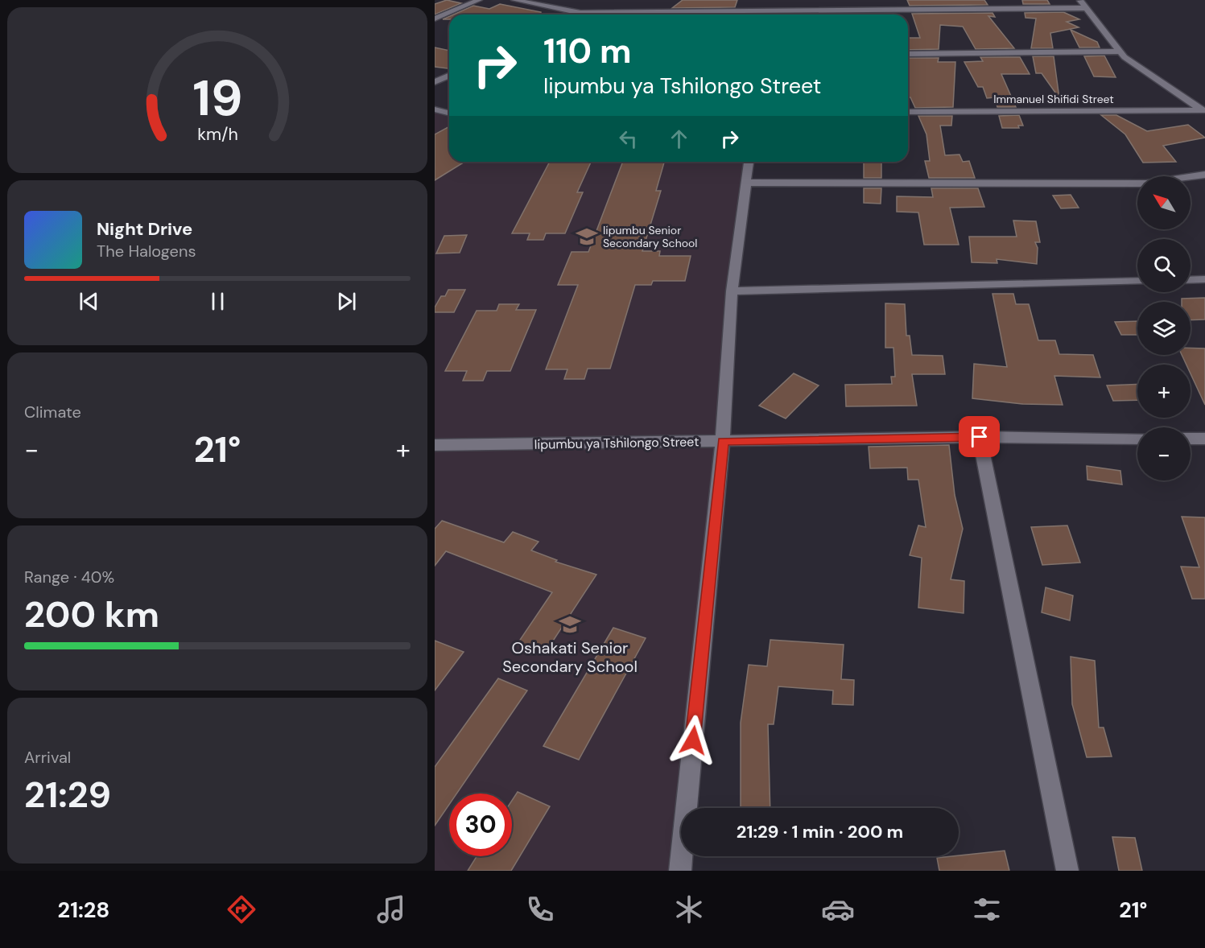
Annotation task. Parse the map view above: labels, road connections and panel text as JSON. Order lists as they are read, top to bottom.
{
  "streets": {
    "street": ["Immanuel Shifidi Street", "Iipumbu ya Tshilongo Street"]
  },
  "places": {
    "school or university": ["Iipumbu Senior Secondary School", "Oshakati Senior Secondary School"]
  },
  "north": "top left",
  "page": {
    "turn": ["110 m", "Iipumbu ya Tshilongo Street"],
    "map_buttons": ["+", "−"],
    "song": ["Night Drive", "The Halogens"],
    "tile": [
      "Climate",
      ["Range · 40%", "200 km"],
      ["Arrival", "21:29"]
    ],
    "heat": ["−", "21°", "+"],
    "limit": "30",
    "trip": "21:29 · 1 min · 200 m",
    "tabs": ["21:28", "21°"],
    "gauge": ["19", "km/h"]
  }
}
